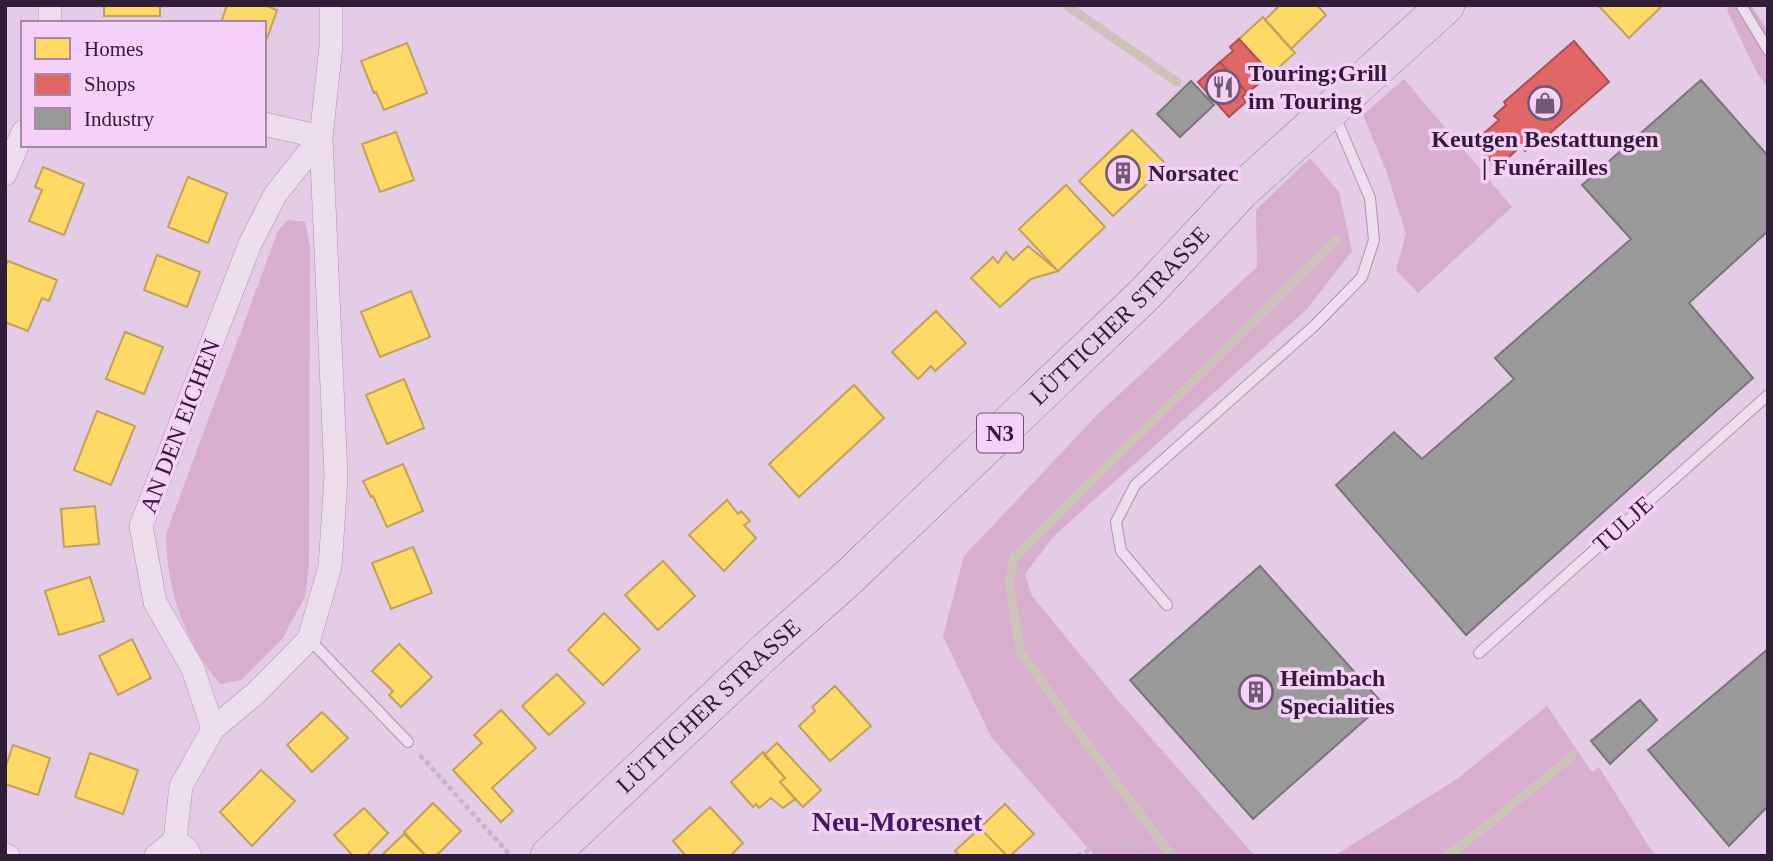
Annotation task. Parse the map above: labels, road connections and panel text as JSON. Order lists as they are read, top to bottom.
{
  "streets": {
    "main road": ["LÜTTICHER STRASSE", "N3"],
    "street": ["AN DEN EICHEN"],
    "lane": ["TULJE"]
  },
  "districts": ["Neu-Moresnet"],
  "places": {
    "restaurant": ["Touring;Grill im Touring"],
    "shop": ["Keutgen Bestattungen | Funérailles"],
    "building": ["Norsatec", "Heimbach Specialities"]
  },
  "legend": ["Homes", "Shops", "Industry"]
}
